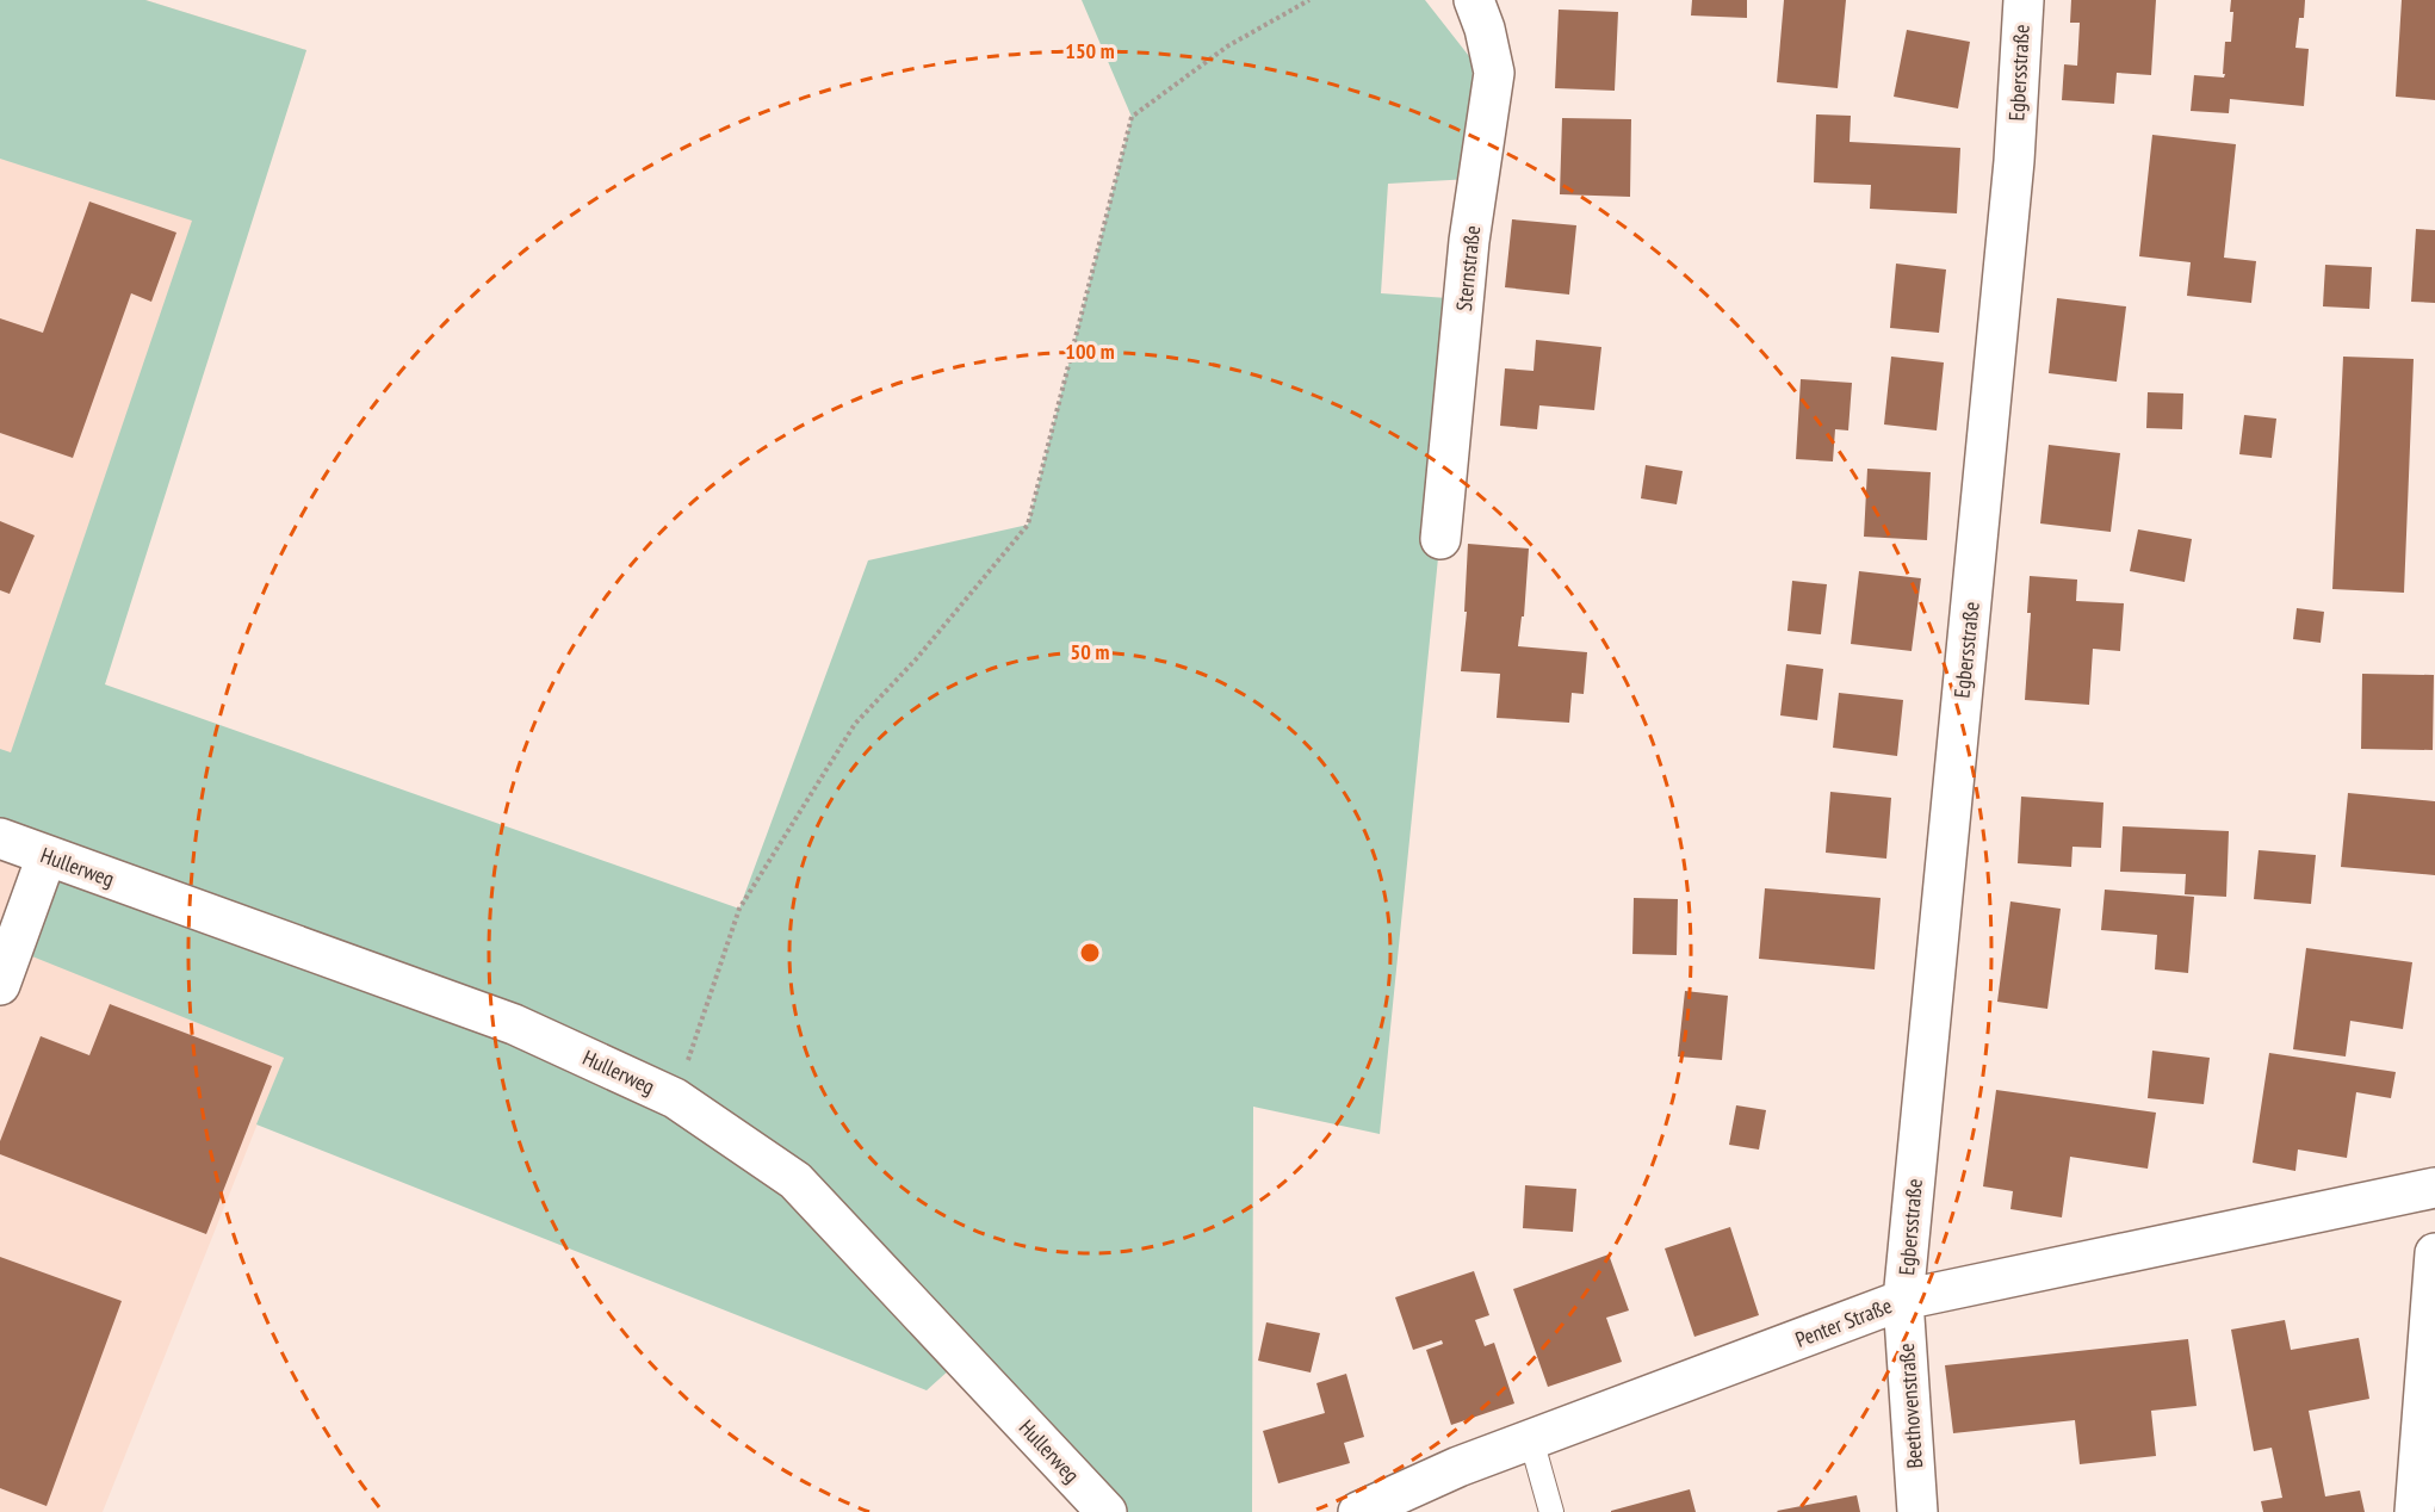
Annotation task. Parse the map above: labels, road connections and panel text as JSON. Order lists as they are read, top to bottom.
{
  "streets": {
    "street": [
      "Egbersstraße",
      "Sternstraße",
      "Hullerweg",
      "Penter Straße",
      "Beethovenstraße"
    ]
  },
  "crossings": [
    ["Egbersstraße", "Penter Straße"],
    ["Egbersstraße", "Beethovenstraße"],
    ["Penter Straße", "Beethovenstraße"]
  ],
  "rings": ["150 m", "100 m", "50 m"]
}
